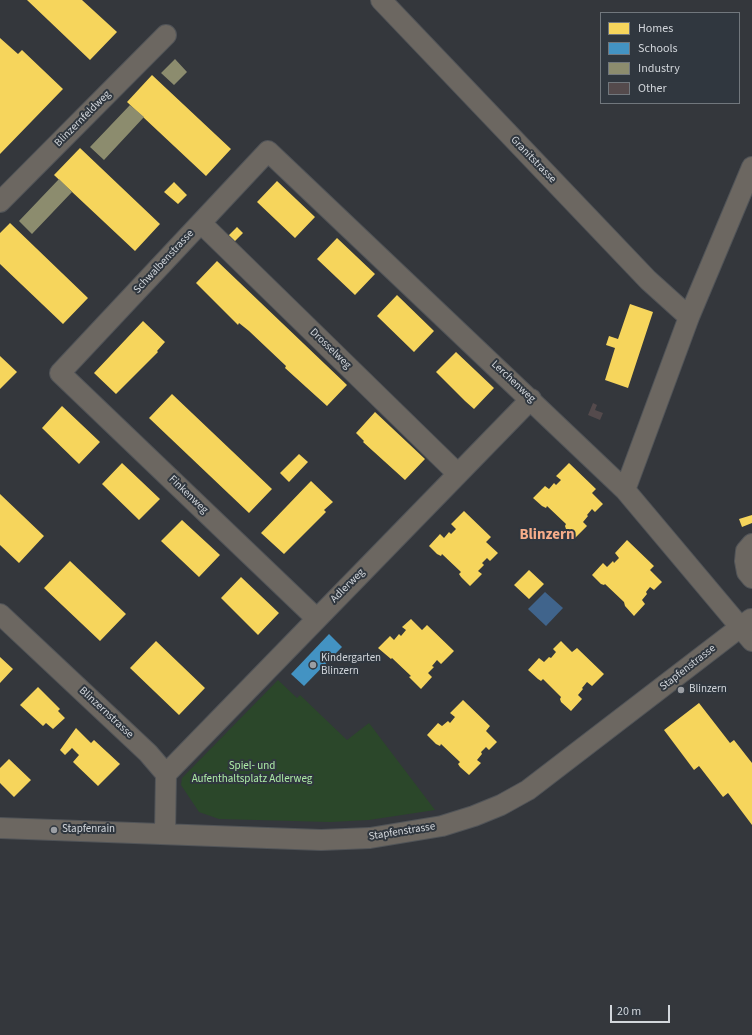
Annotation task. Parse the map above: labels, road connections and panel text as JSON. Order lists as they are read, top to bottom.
{
  "streets": {
    "street": [
      "Blinzernfeldweg",
      "Granitstrasse",
      "Schwalbenstrasse",
      "Drosselweg",
      "Lerchenweg",
      "Finkenweg",
      "Adlerweg",
      "Stapfenstrasse",
      "Blinzernstrasse"
    ]
  },
  "crossings": [
    ["Schwalbenstrasse", "Drosselweg"],
    ["Schwalbenstrasse", "Lerchenweg"],
    ["Schwalbenstrasse", "Finkenweg"],
    ["Drosselweg", "Adlerweg"],
    ["Lerchenweg", "Adlerweg"],
    ["Lerchenweg", "Stapfenstrasse"],
    ["Finkenweg", "Adlerweg"],
    ["Adlerweg", "Blinzernstrasse"]
  ],
  "districts": ["Blinzern"],
  "parks": ["Spiel- und Aufenthaltsplatz Adlerweg"],
  "places": ["Kindergarten Blinzern", "Blinzern", "Stapfenrain"],
  "legend": [
    "Homes",
    "Schools",
    "Industry",
    "Other"
  ],
  "scale_bar": "20 m"
}
